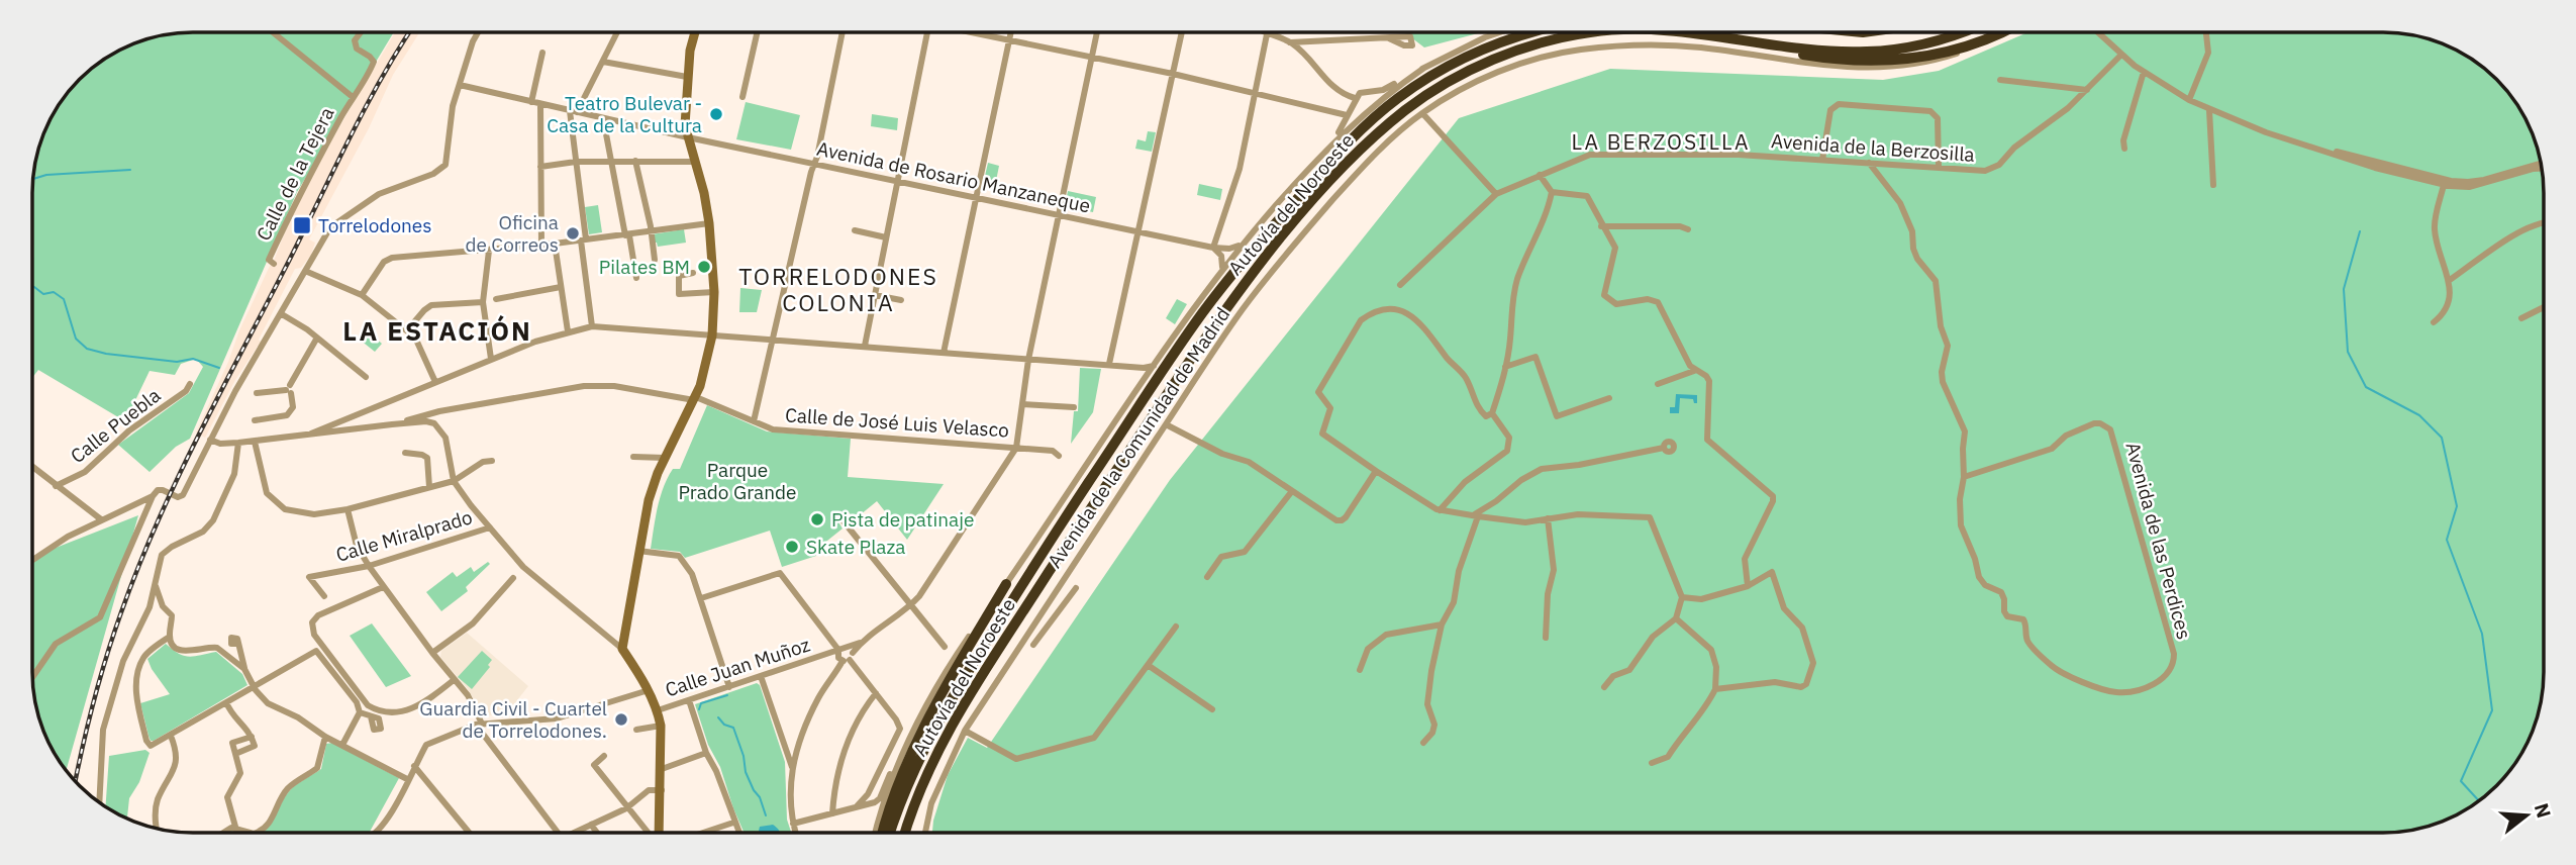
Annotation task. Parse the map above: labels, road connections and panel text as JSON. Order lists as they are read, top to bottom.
{
  "streets": {
    "highway": ["Autovía del Noroeste"],
    "street": [
      "Avenida de la Berzosilla",
      "Calle de la Tejera",
      "Avenida de Rosario Manzaneque",
      "Calle de José Luis Velasco",
      "Calle Puebla",
      "Avenida de la Comunidad de Madrid",
      "Calle Miralprado",
      "Avenida de las Perdices",
      "Calle Juan Muñoz"
    ]
  },
  "crossings": [
    ["Avenida de la Berzosilla", "Avenida de las Perdices"],
    ["Avenida de Rosario Manzaneque", "Avenida de la Comunidad de Madrid"]
  ],
  "districts": ["LA BERZOSILLA", "TORRELODONES COLONIA", "LA ESTACIÓN"],
  "parks": ["Parque Prado Grande"],
  "places": {
    "other": [
      "Teatro Bulevar - Casa de la Cultura",
      "Oficina de Correos",
      "Pilates BM",
      "Pista de patinaje",
      "Skate Plaza",
      "Guardia Civil - Cuartel de Torrelodones."
    ],
    "transit": ["Torrelodones"]
  },
  "north": "right"
}
